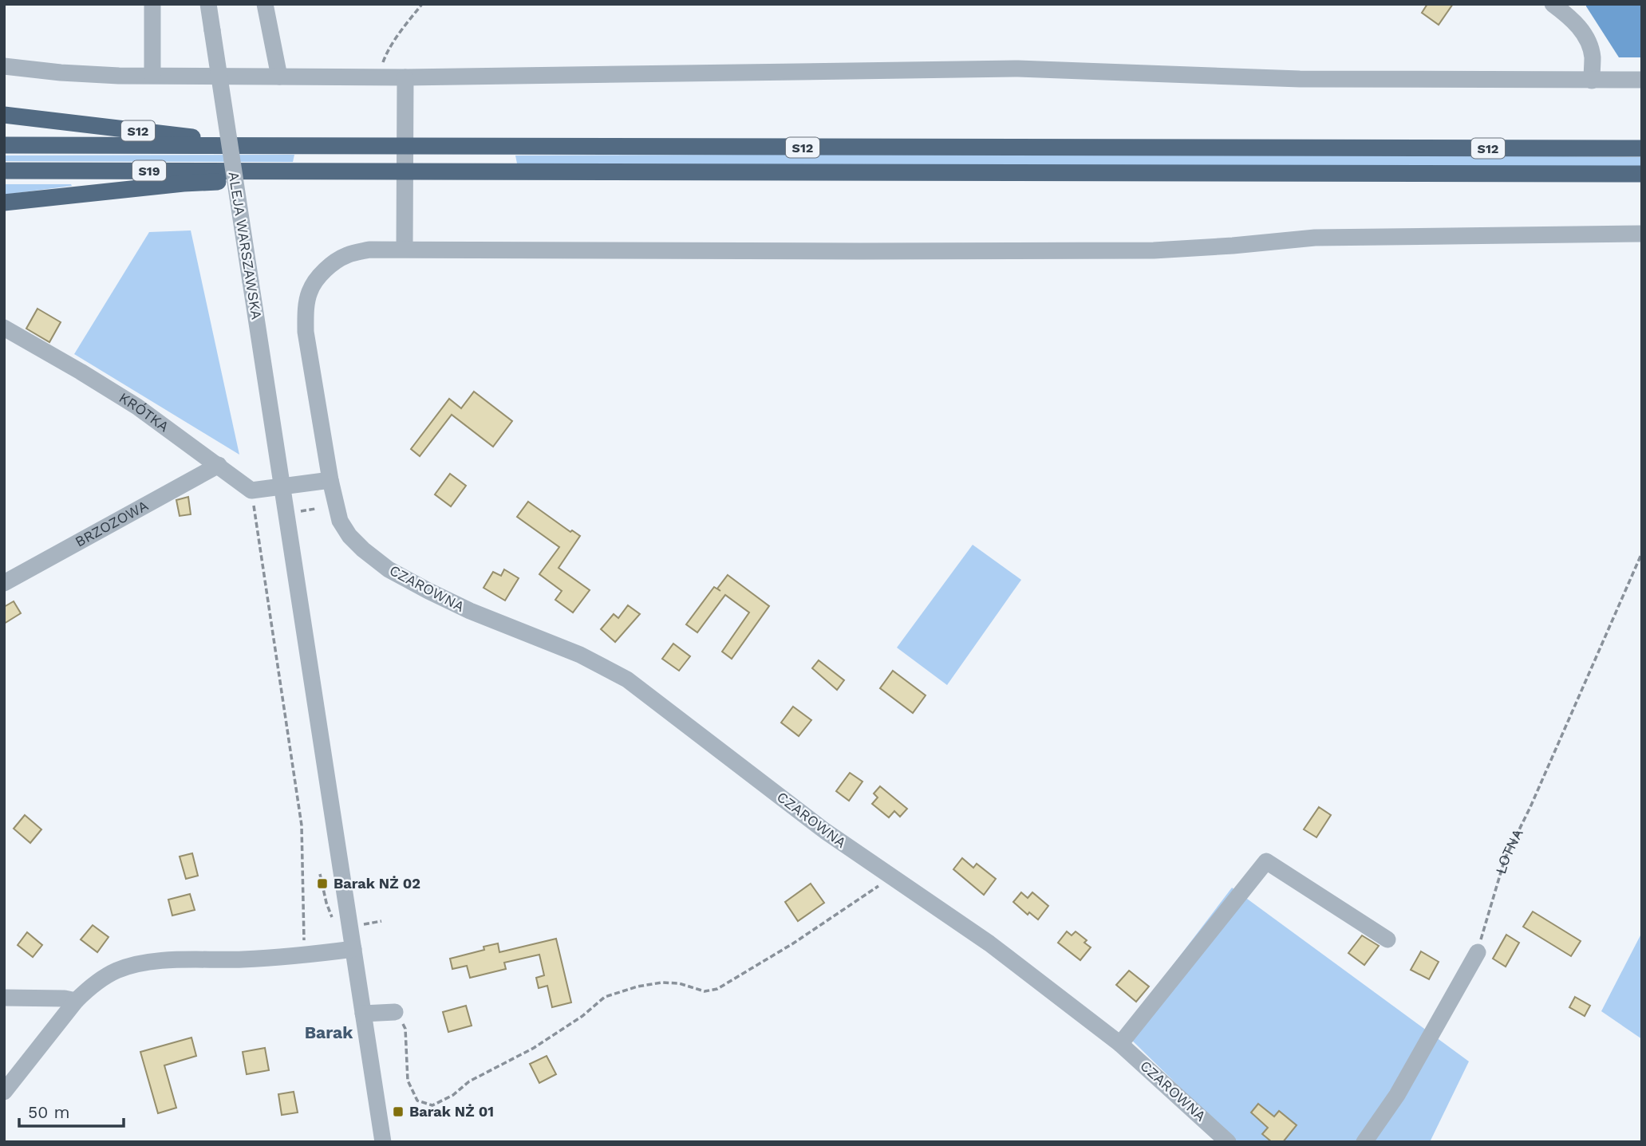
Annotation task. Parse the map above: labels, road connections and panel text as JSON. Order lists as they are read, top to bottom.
{
  "streets": {
    "highway": ["S12", "S19"],
    "street": [
      "ALEJA WARSZAWSKA",
      "KRÓTKA",
      "BRZOZOWA",
      "CZAROWNA"
    ],
    "path": ["LOTNA"]
  },
  "crossings": [
    ["S12", "S19"],
    ["KRÓTKA", "BRZOZOWA"]
  ],
  "districts": ["Barak"],
  "places": {
    "transit": ["Barak NŻ 02", "Barak NŻ 01"]
  },
  "scale_bar": "50 m"
}
